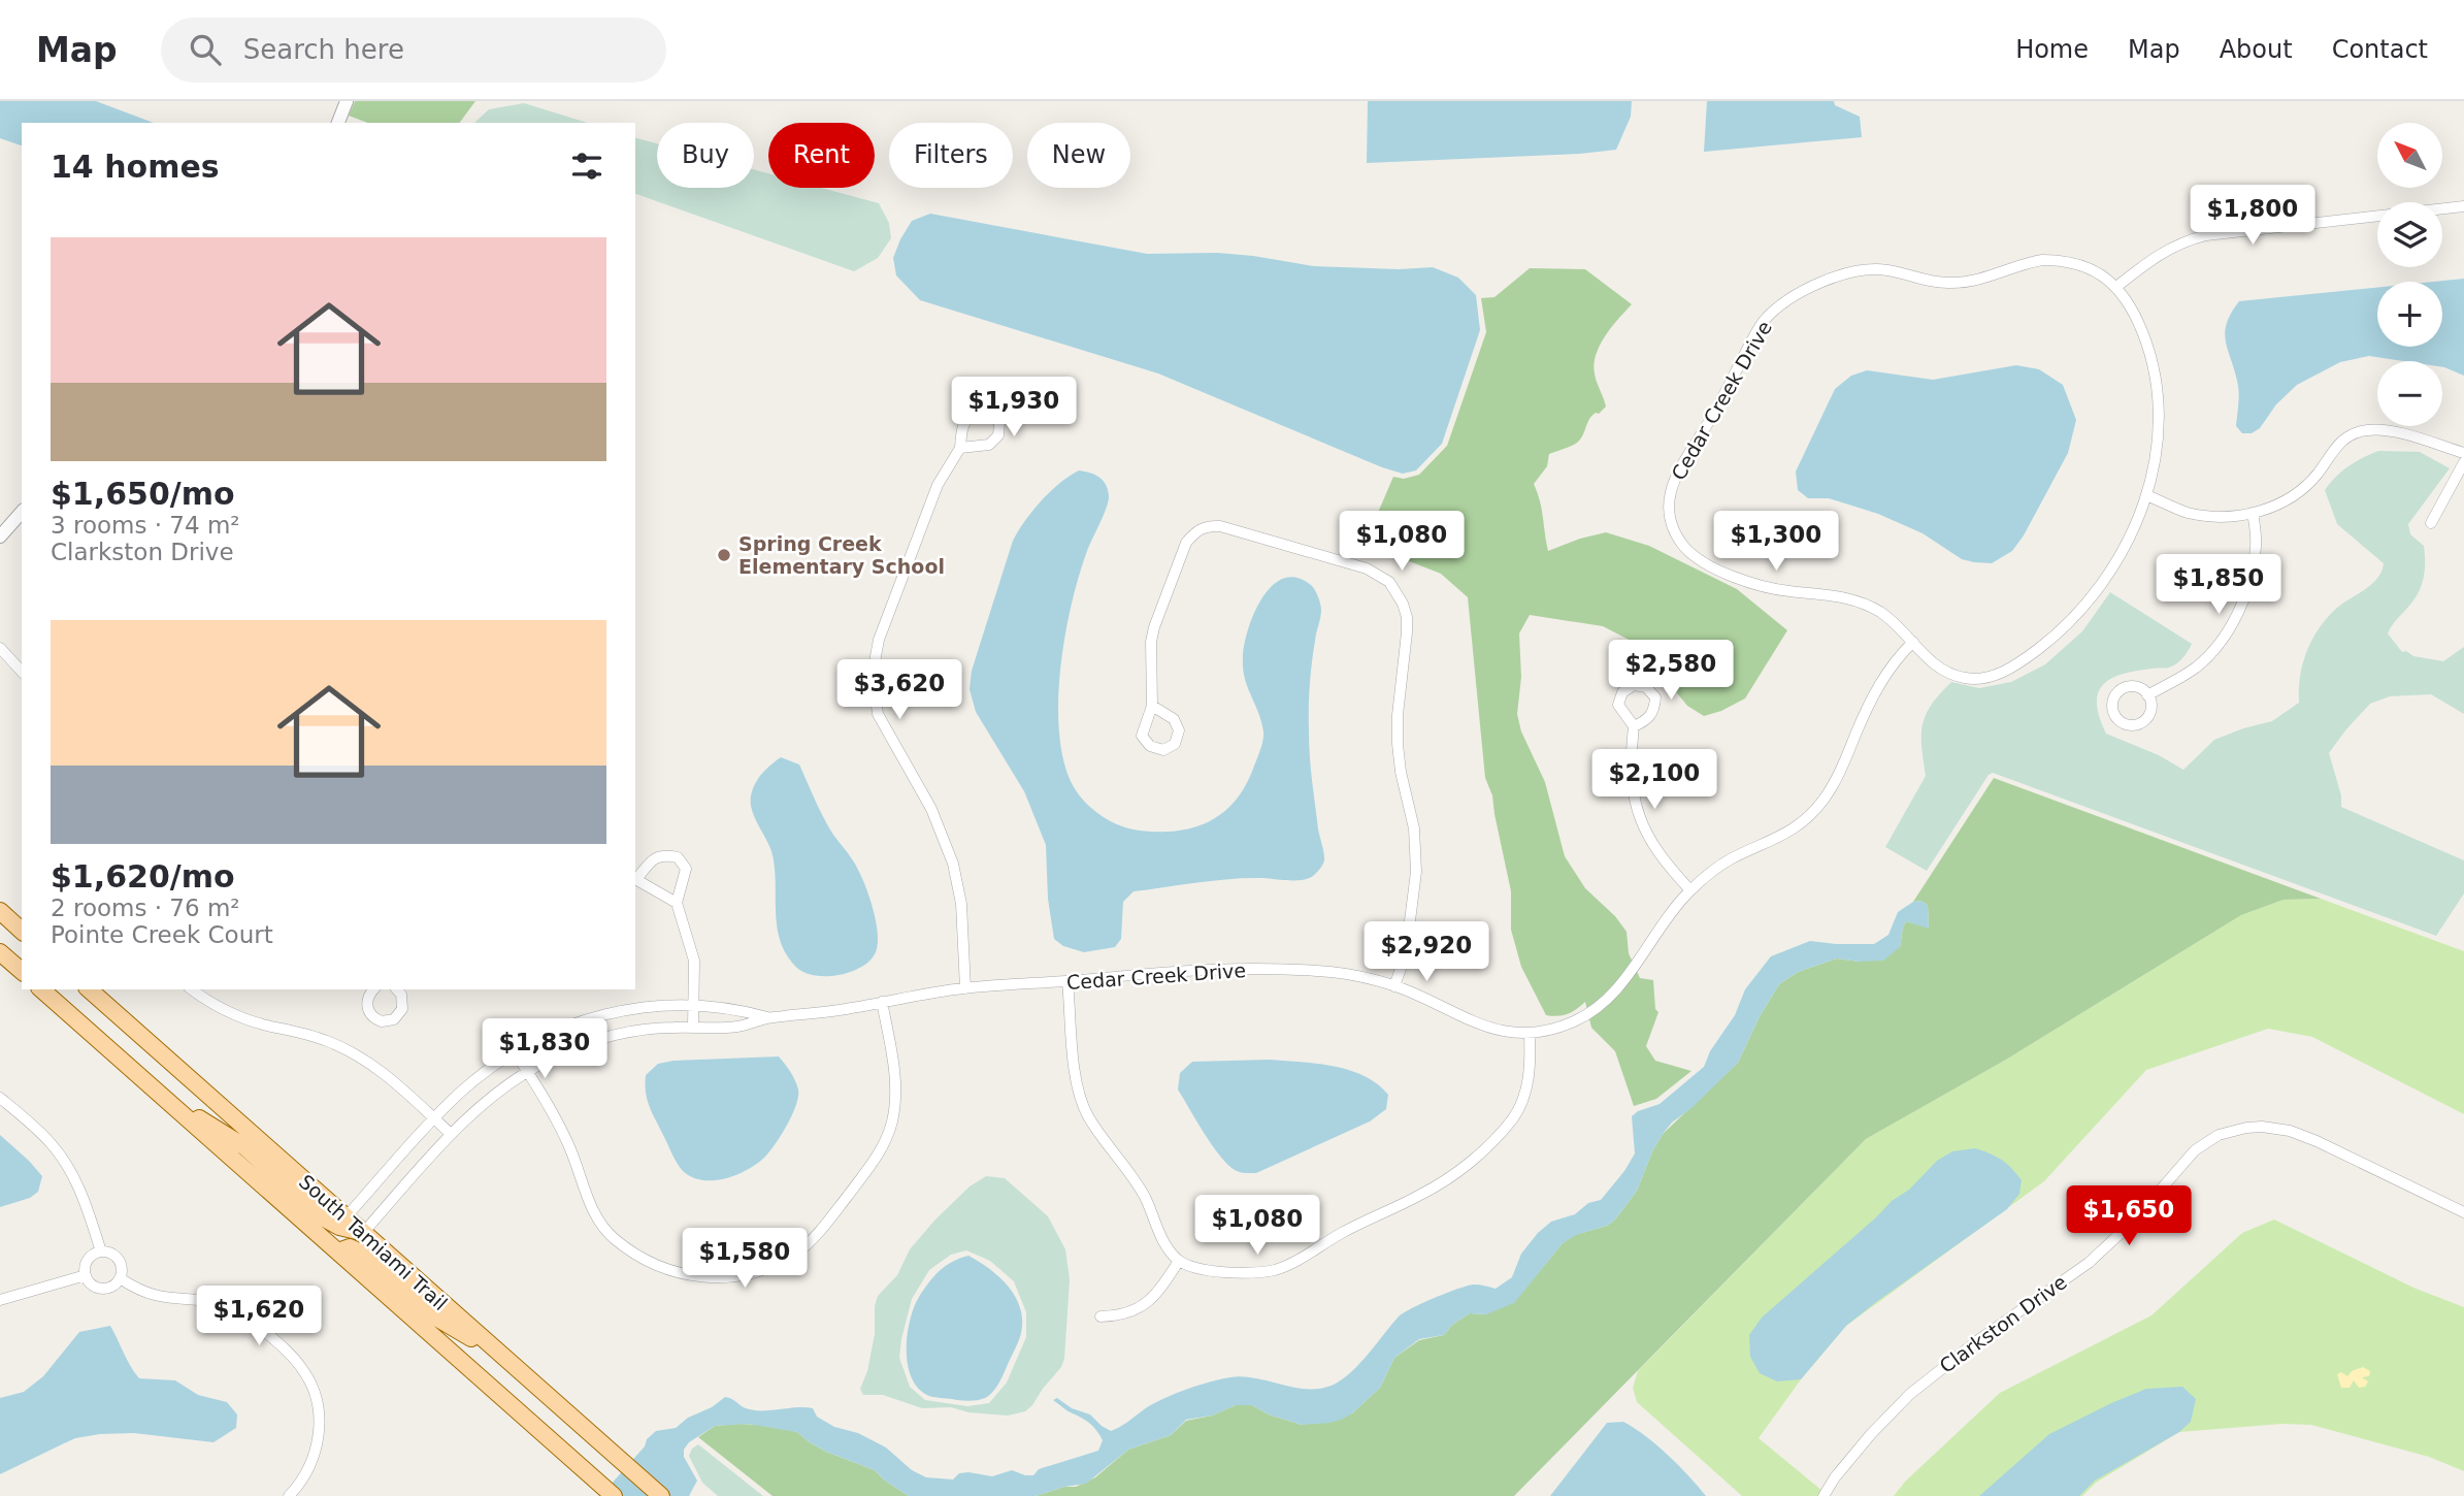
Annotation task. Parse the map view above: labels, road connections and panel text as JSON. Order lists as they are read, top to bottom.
{
  "streets": {
    "main road": ["South Tamiami Trail"],
    "street": ["Cedar Creek Drive", "Clarkston Drive"]
  },
  "crossings": [
    ["Cedar Creek Drive", "South Tamiami Trail"]
  ],
  "places": ["Spring Creek Elementary School"],
  "north": "top left",
  "page": {
    "header": "Map",
    "search": "Search here",
    "nav": [
      "Home",
      "Map",
      "About",
      "Contact"
    ],
    "map_buttons": ["+", "−"],
    "chip": [
      "Buy",
      "Rent",
      "Filters",
      "New"
    ],
    "heading": "14 homes",
    "price": [
      "$1,800",
      "$1,930",
      "$1,080",
      "$1,300",
      "$1,850",
      "$2,580",
      "$3,620",
      "$2,100",
      "$2,920",
      "$1,830",
      "$1,650",
      "$1,080",
      "$1,580",
      "$1,620"
    ],
    "list": [
      {
        "name": "$1,650/mo",
        "note": "3 rooms · 74 m² · Clarkston Drive"
      },
      {
        "name": "$1,620/mo",
        "note": "2 rooms · 76 m² · Pointe Creek Court"
      }
    ]
  }
}
